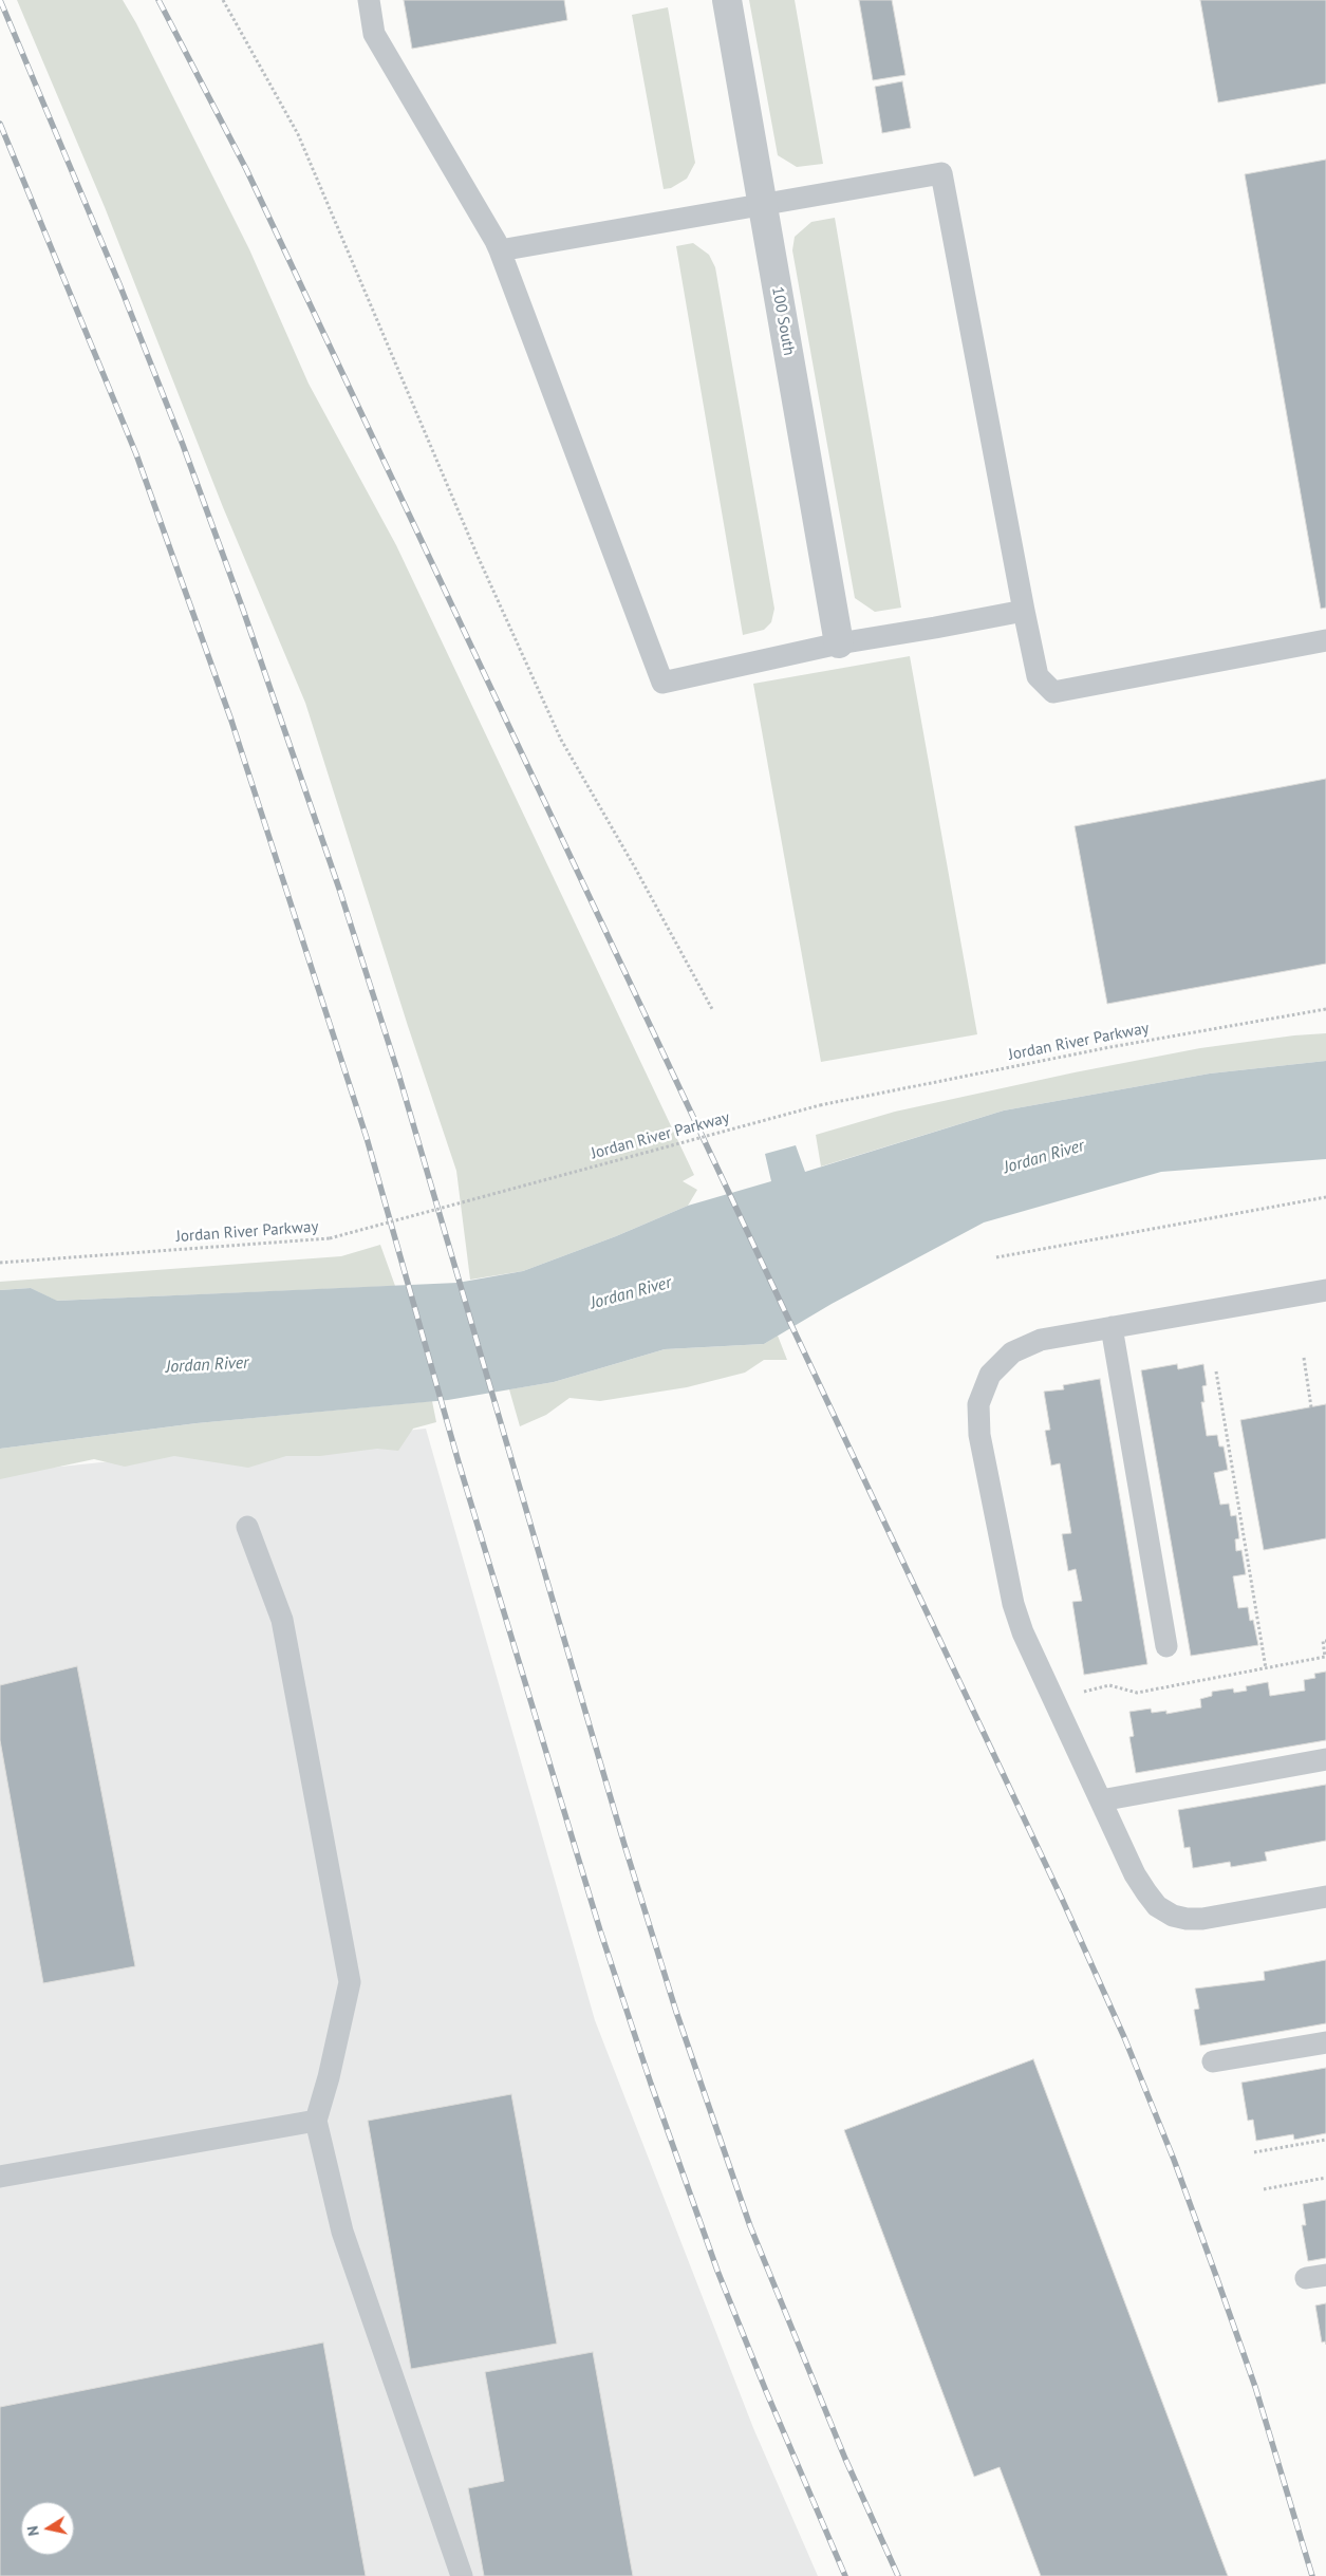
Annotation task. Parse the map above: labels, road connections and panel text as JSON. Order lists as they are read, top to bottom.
{
  "streets": {
    "street": ["100 South"],
    "path": ["Jordan River Parkway"]
  },
  "water": ["Jordan River"],
  "north": "left"
}
